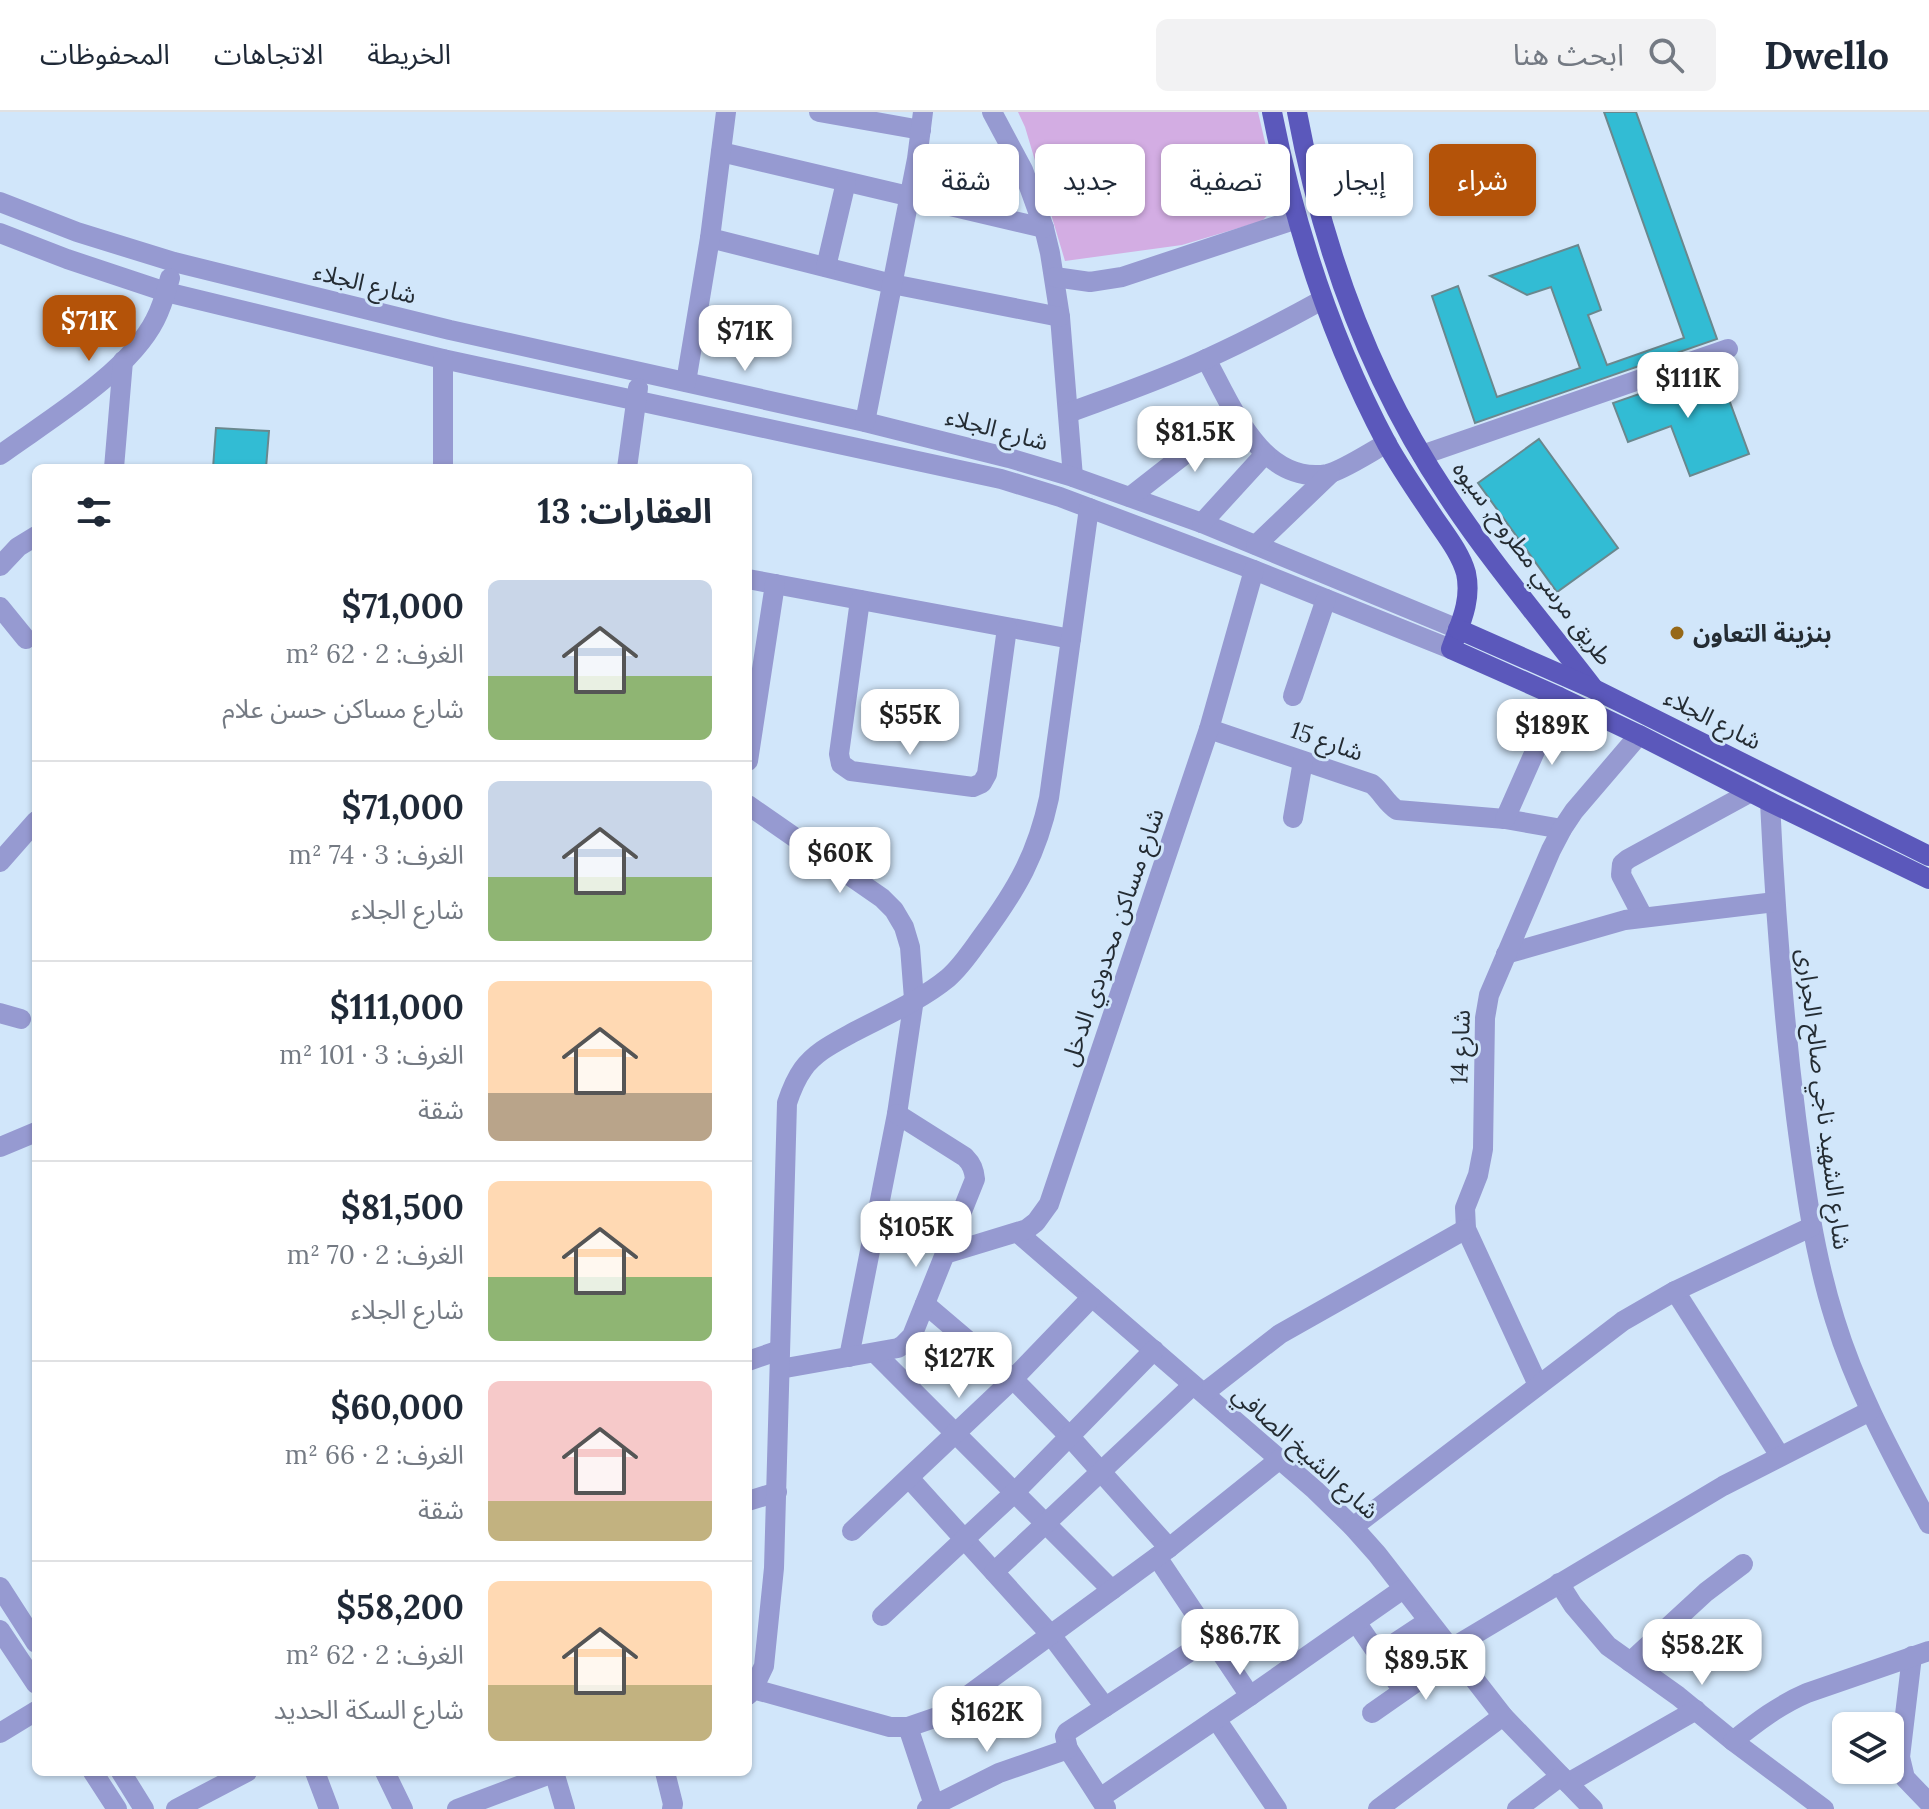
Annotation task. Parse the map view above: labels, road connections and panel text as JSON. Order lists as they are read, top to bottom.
{
  "streets": {
    "main road": ["شارع الجلاء", "طريق مرسي مطروح, سيوه"],
    "street": [
      "شارع 15",
      "شارع مساكن محدودي الدخل",
      "شارع 14",
      "شارع الشهيد ناجي صالح الجرارى",
      "شارع الشيخ الصافي"
    ]
  },
  "crossings": [
    ["شارع الجلاء", "طريق مرسي مطروح, سيوه"],
    ["شارع الجلاء", "شارع مساكن محدودي الدخل"],
    ["شارع الجلاء", "شارع 14"],
    ["شارع الجلاء", "شارع الشهيد ناجي صالح الجرارى"],
    ["شارع 15", "شارع مساكن محدودي الدخل"],
    ["شارع 15", "شارع 14"],
    ["شارع مساكن محدودي الدخل", "شارع الشيخ الصافي"]
  ],
  "places": ["بنزينة التعاون"],
  "page": {
    "header": "Dwello",
    "search": "ابحث هنا",
    "nav": ["الخريطة", "الاتجاهات", "المحفوظات"],
    "chip": [
      "شراء",
      "إيجار",
      "تصفية",
      "جديد",
      "شقة"
    ],
    "price": [
      "$71K",
      "$71K",
      "$111K",
      "$81.5K",
      "$55K",
      "$189K",
      "$60K",
      "$105K",
      "$127K",
      "$86.7K",
      "$58.2K",
      "$89.5K",
      "$162K"
    ],
    "heading": "العقارات: 13",
    "list": [
      {
        "name": "$71,000",
        "note": "الغرف: 2 · 62 m² · شارع مساكن حسن علام"
      },
      {
        "name": "$71,000",
        "note": "الغرف: 3 · 74 m² · شارع الجلاء"
      },
      {
        "name": "$111,000",
        "note": "الغرف: 3 · 101 m² · شقة"
      },
      {
        "name": "$81,500",
        "note": "الغرف: 2 · 70 m² · شارع الجلاء"
      },
      {
        "name": "$60,000",
        "note": "الغرف: 2 · 66 m² · شقة"
      },
      {
        "name": "$58,200",
        "note": "الغرف: 2 · 62 m² · شارع السكة الحديد"
      }
    ]
  }
}
